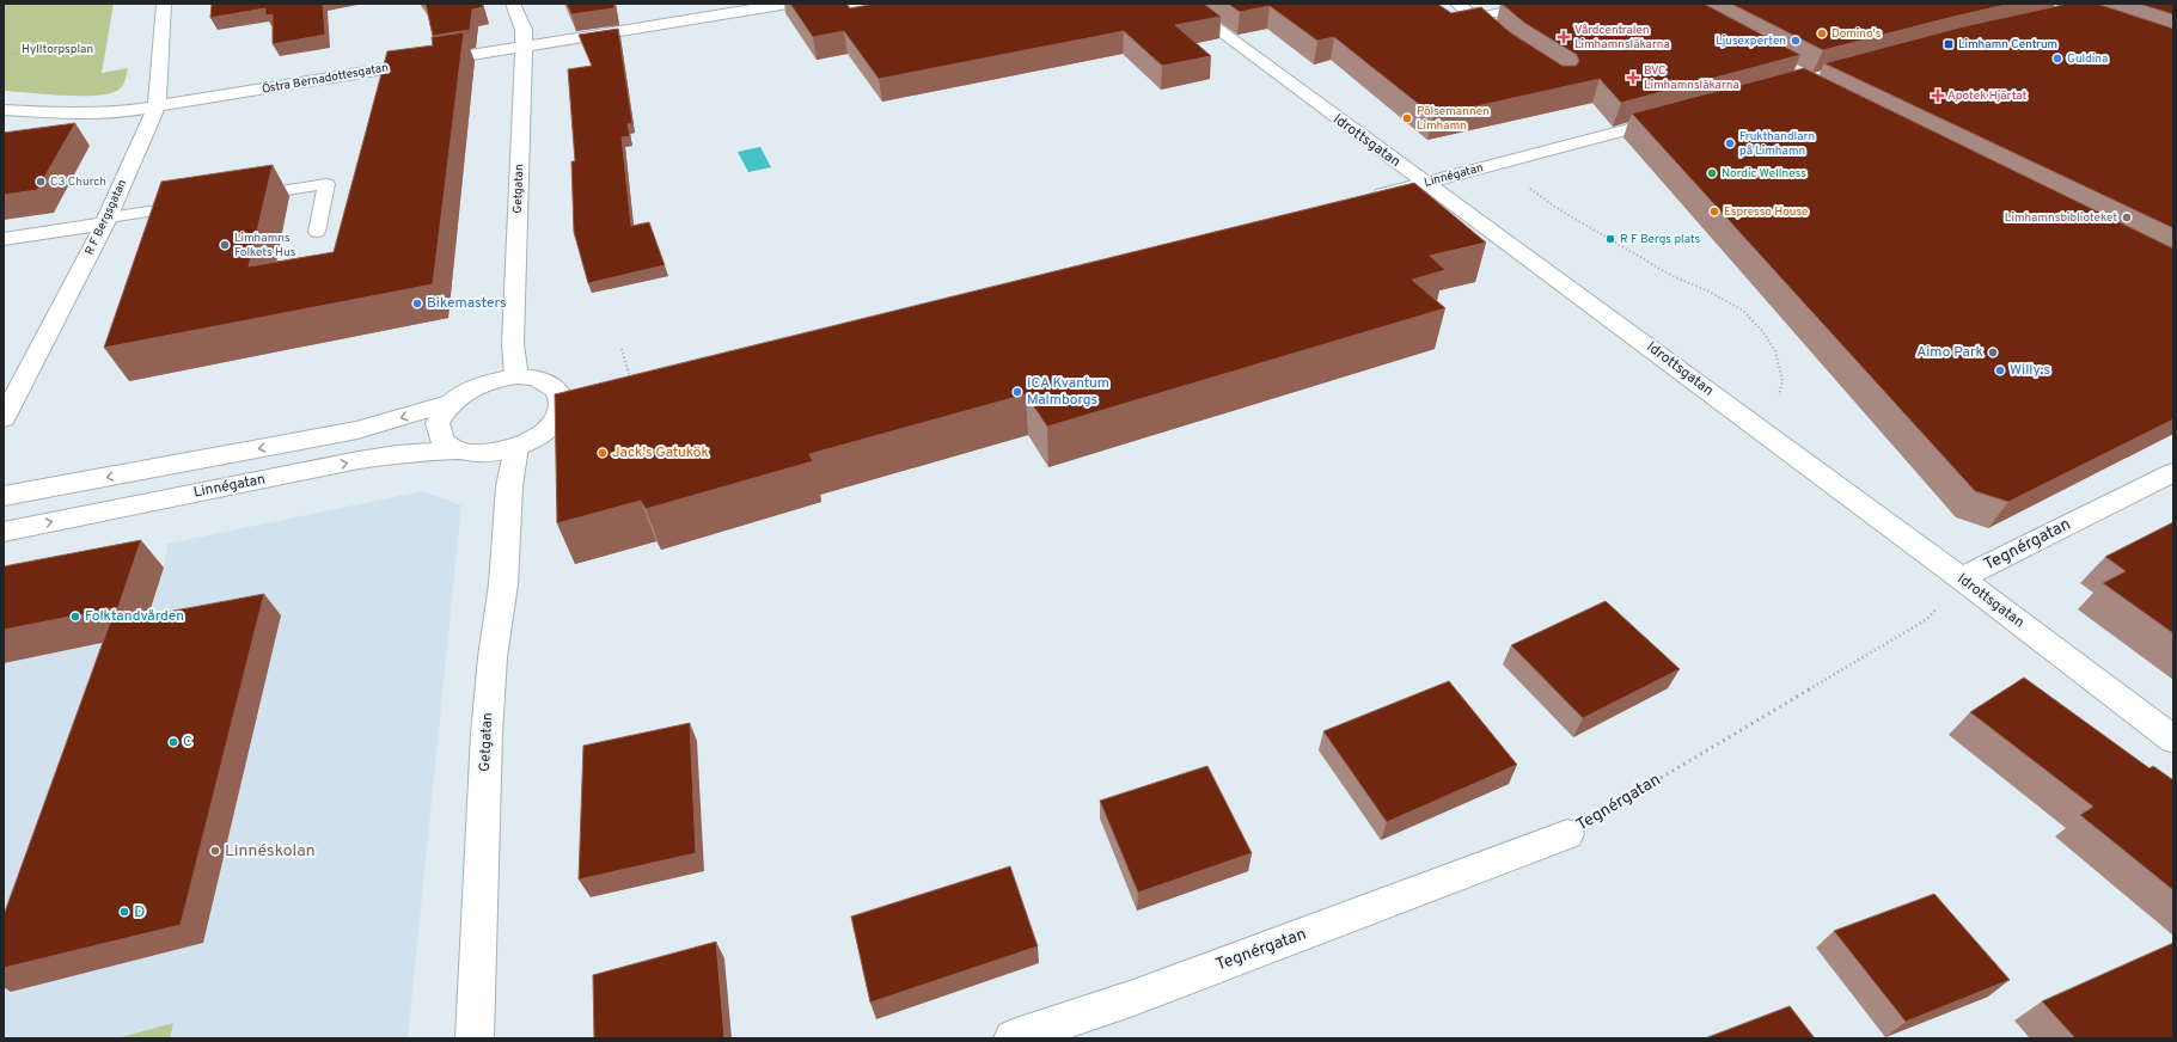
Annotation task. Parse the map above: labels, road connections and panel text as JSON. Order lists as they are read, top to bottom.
{
  "streets": {
    "street": [
      "Östra Bernadottesgatan",
      "Idrottsgatan",
      "Linnégatan",
      "Getgatan",
      "R F Bergsgatan",
      "Tegnérgatan"
    ]
  },
  "crossings": [
    ["Östra Bernadottesgatan", "Getgatan"],
    ["Östra Bernadottesgatan", "R F Bergsgatan"],
    ["Idrottsgatan", "Linnégatan"],
    ["Idrottsgatan", "Tegnérgatan"],
    ["Linnégatan", "Getgatan"]
  ],
  "parks": ["Hylltorpsplan"],
  "places": {
    "other": [
      "Domino's",
      "Ljusexperten",
      "Guldina",
      "Pölsemannen Limhamn",
      "Frukthandlarn på Limhamn",
      "Nordic Wellness",
      "C3 Church",
      "Espresso House",
      "Limhamnsbiblioteket",
      "R F Bergs plats",
      "Limhamns Folkets Hus",
      "Bikemasters",
      "Aimo Park",
      "Willy:s",
      "ICA Kvantum Malmborgs",
      "Jack's Gatukök",
      "Folktandvården",
      "C",
      "Linnéskolan",
      "D"
    ],
    "health": ["Vårdcentralen Limhamnsläkarna", "BVC Limhamnsläkarna", "Apotek Hjärtat"],
    "transit": ["Limhamn Centrum"]
  }
}
